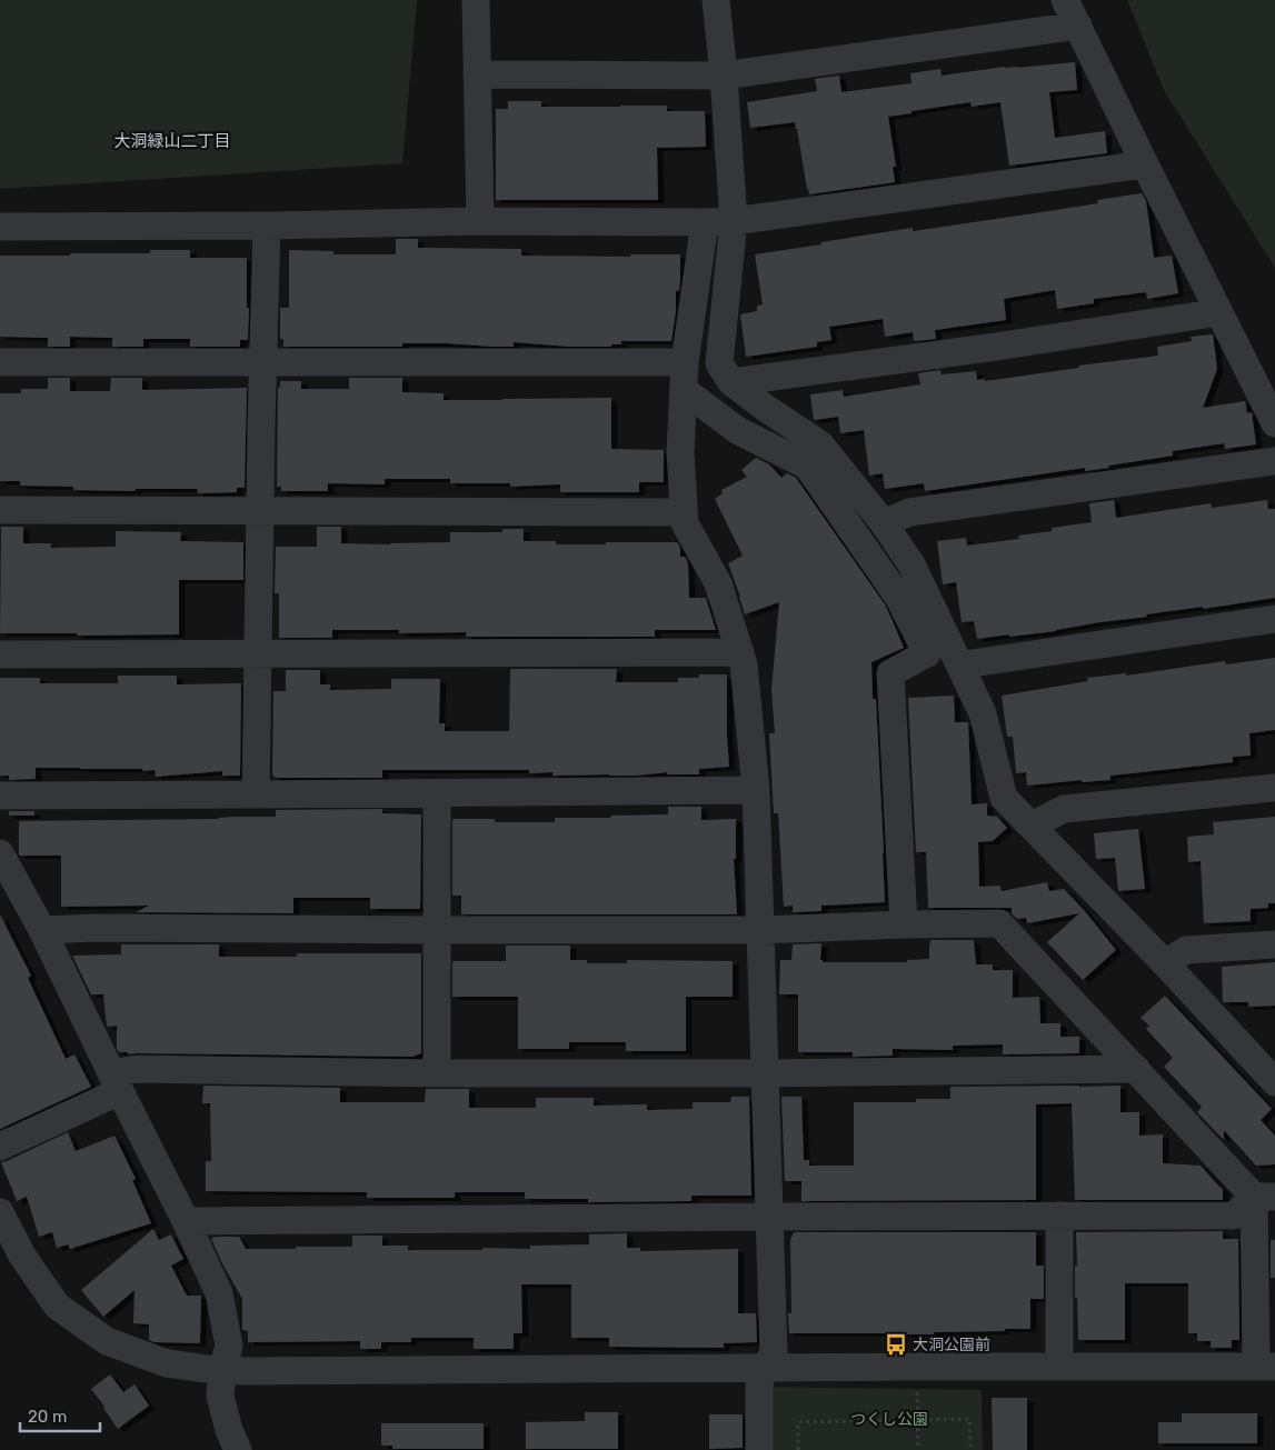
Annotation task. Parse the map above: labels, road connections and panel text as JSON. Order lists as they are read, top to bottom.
{
  "districts": ["大洞緑山二丁目"],
  "parks": ["つくし公園"],
  "places": {
    "bus stop": ["大洞公園前"]
  },
  "scale_bar": "20 m"
}
